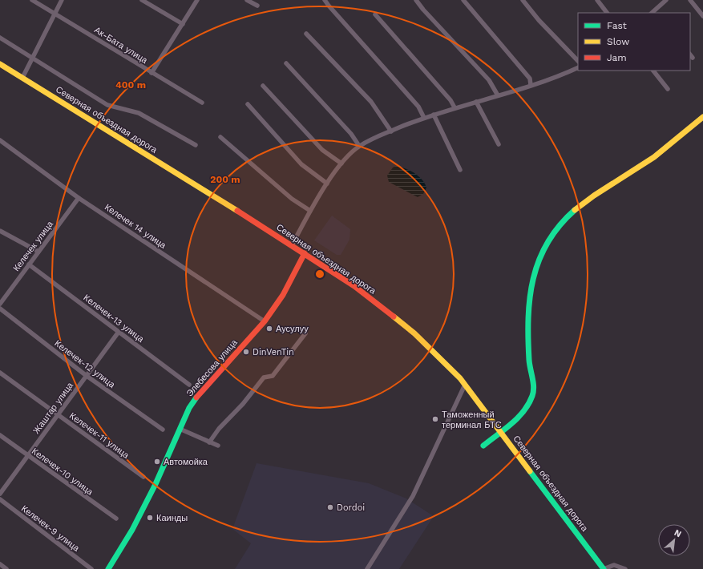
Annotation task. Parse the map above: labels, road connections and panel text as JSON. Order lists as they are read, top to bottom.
{
  "streets": {
    "main road": ["Северная объездная дорога", "Элебесова улица"],
    "street": [
      "Ак-Бата улица",
      "Келечек 14 улица",
      "Келечек улица",
      "Келечек-13 улица",
      "Келечек-12 улица",
      "Жаштар улица",
      "Келечек-11 улица",
      "Келечек-10 улица",
      "Келечек-9 улица"
    ]
  },
  "crossings": [
    ["Северная объездная дорога", "Элебесова улица"],
    ["Келечек 14 улица", "Келечек улица"],
    ["Келечек 14 улица", "Элебесова улица"],
    ["Келечек улица", "Келечек-13 улица"],
    ["Келечек-13 улица", "Жаштар улица"],
    ["Келечек-12 улица", "Жаштар улица"],
    ["Жаштар улица", "Келечек-11 улица"],
    ["Жаштар улица", "Келечек-10 улица"]
  ],
  "places": [
    "Аусулуу",
    "DinVenTin",
    "Таможенный терминал БТС",
    "Автомойка",
    "Dordoi",
    "Каинды"
  ],
  "legend": ["Fast", "Slow", "Jam"],
  "north": "top right",
  "rings": ["400 m", "200 m"]
}
